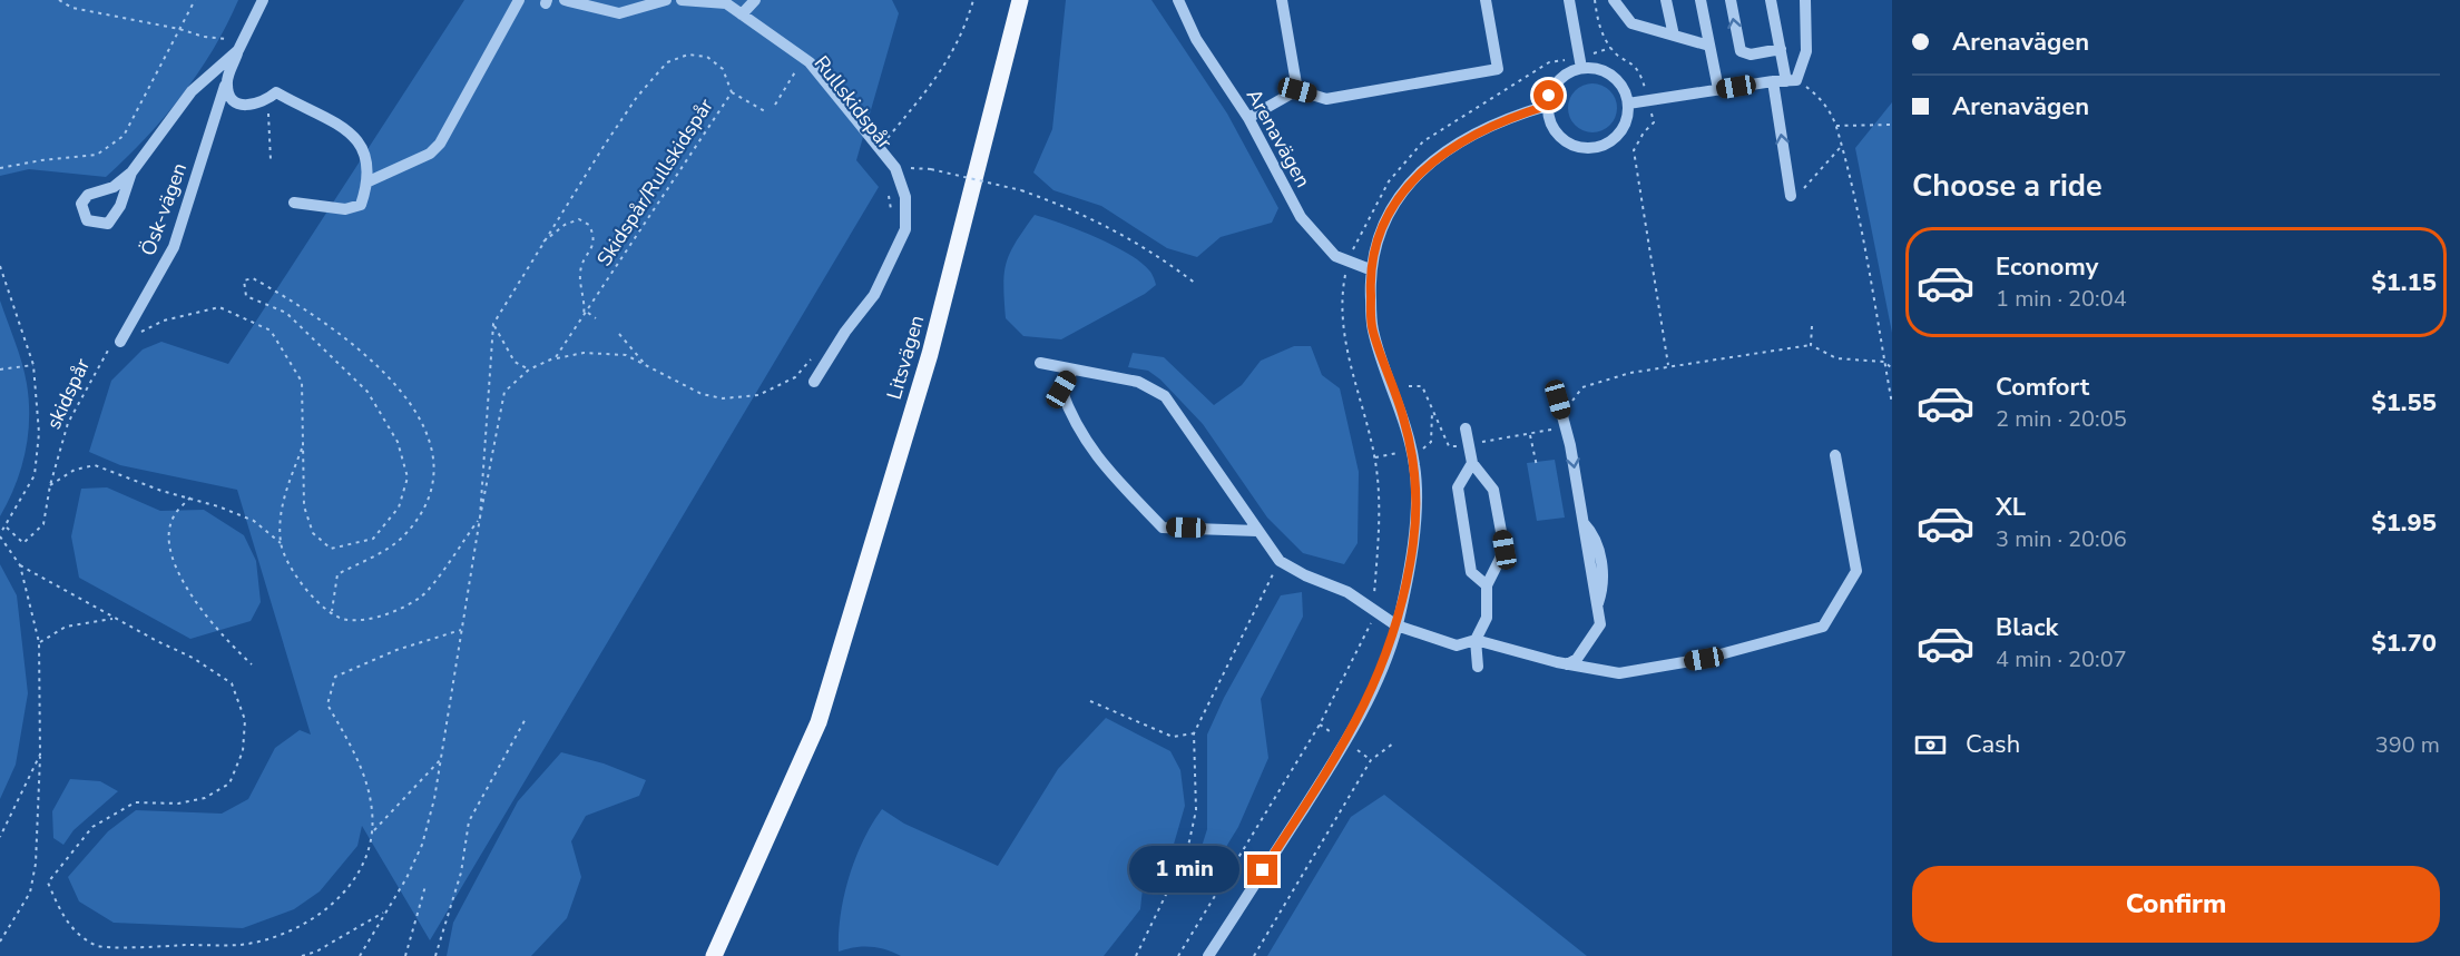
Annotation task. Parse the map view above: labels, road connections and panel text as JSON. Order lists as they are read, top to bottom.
{
  "streets": {
    "main road": ["Litsvägen"],
    "street": ["Arenavägen", "Ösk-vägen"],
    "path": ["Skidspår/Rullskidspår", "skidspår"]
  },
  "crossings": [
    ["Skidspår/Rullskidspår", "skidspår"],
    ["Ösk-vägen", "skidspår"]
  ],
  "page": {
    "banner": ["Arenavägen", "Arenavägen"],
    "heading": "Choose a ride",
    "list": [
      {
        "name": "Economy",
        "note": "1 min · 20:04",
        "value": "$1.15"
      },
      {
        "name": "Comfort",
        "note": "2 min · 20:05",
        "value": "$1.55"
      },
      {
        "name": "XL",
        "note": "3 min · 20:06",
        "value": "$1.95"
      },
      {
        "name": "Black",
        "note": "4 min · 20:07",
        "value": "$1.70"
      }
    ],
    "pay": ["Cash", "390 m"],
    "bubble": "1 min",
    "buttons": "Confirm"
  }
}
